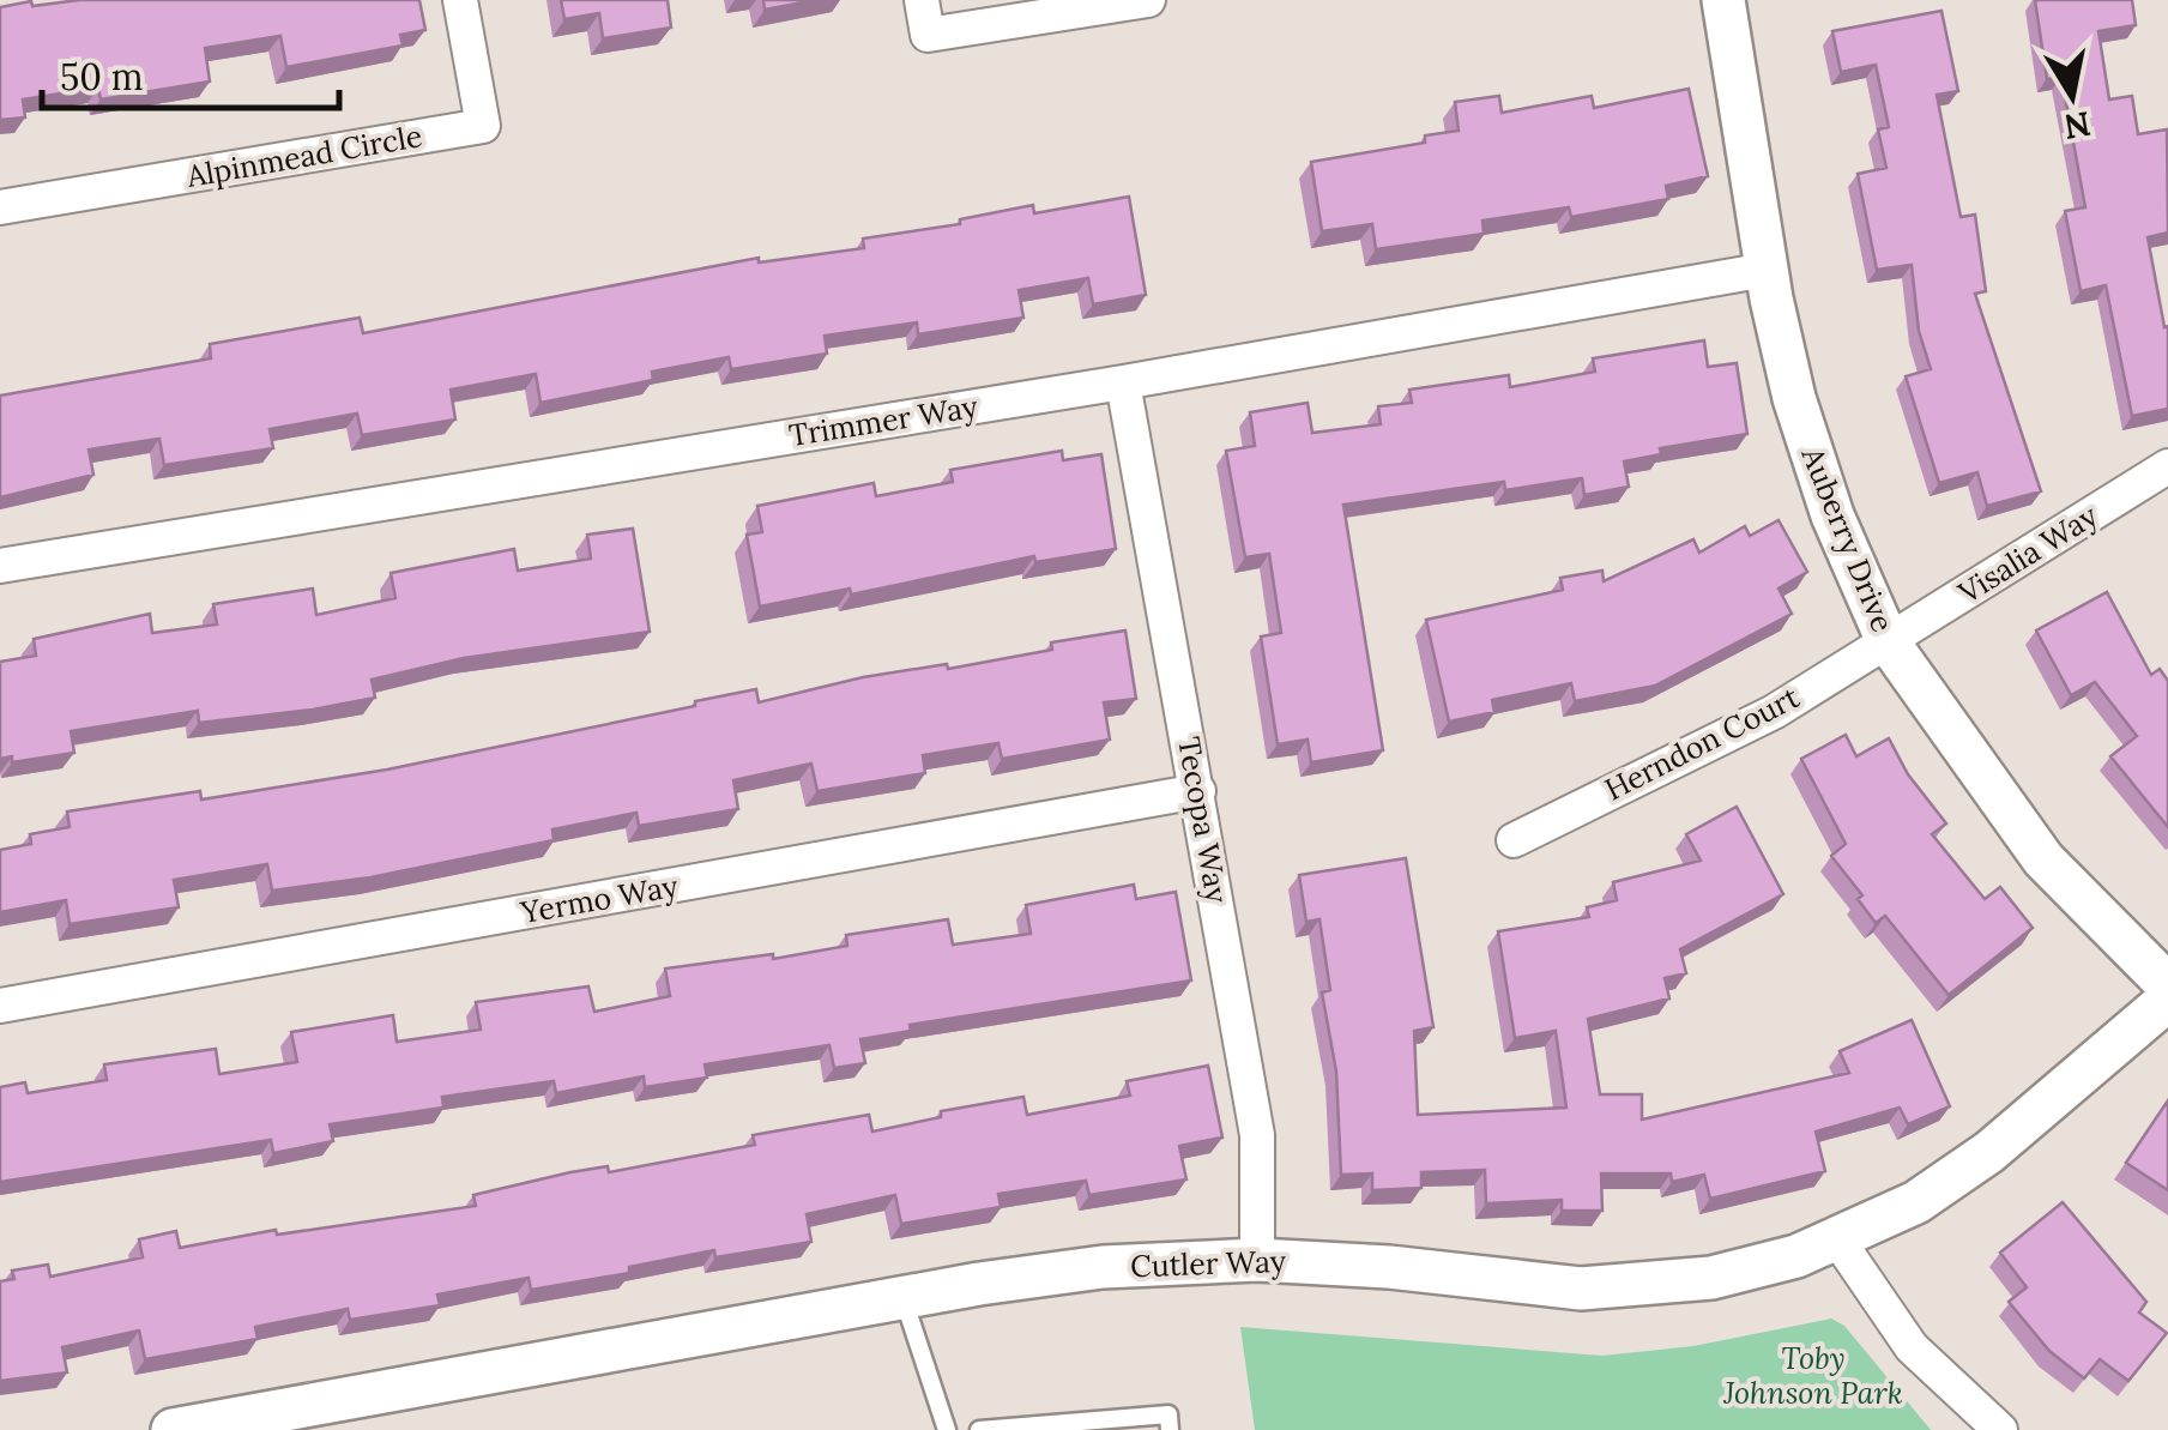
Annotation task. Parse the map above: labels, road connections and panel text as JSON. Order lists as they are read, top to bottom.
{
  "streets": {
    "street": [
      "Alpinmead Circle",
      "Trimmer Way",
      "Auberry Drive",
      "Visalia Way",
      "Herndon Court",
      "Tecopa Way",
      "Yermo Way",
      "Cutler Way"
    ]
  },
  "crossings": [
    ["Trimmer Way", "Auberry Drive"],
    ["Trimmer Way", "Tecopa Way"],
    ["Auberry Drive", "Visalia Way"],
    ["Auberry Drive", "Herndon Court"],
    ["Visalia Way", "Herndon Court"],
    ["Tecopa Way", "Yermo Way"],
    ["Tecopa Way", "Cutler Way"]
  ],
  "parks": ["Toby Johnson Park"],
  "scale_bar": "50 m",
  "north": "bottom"
}
